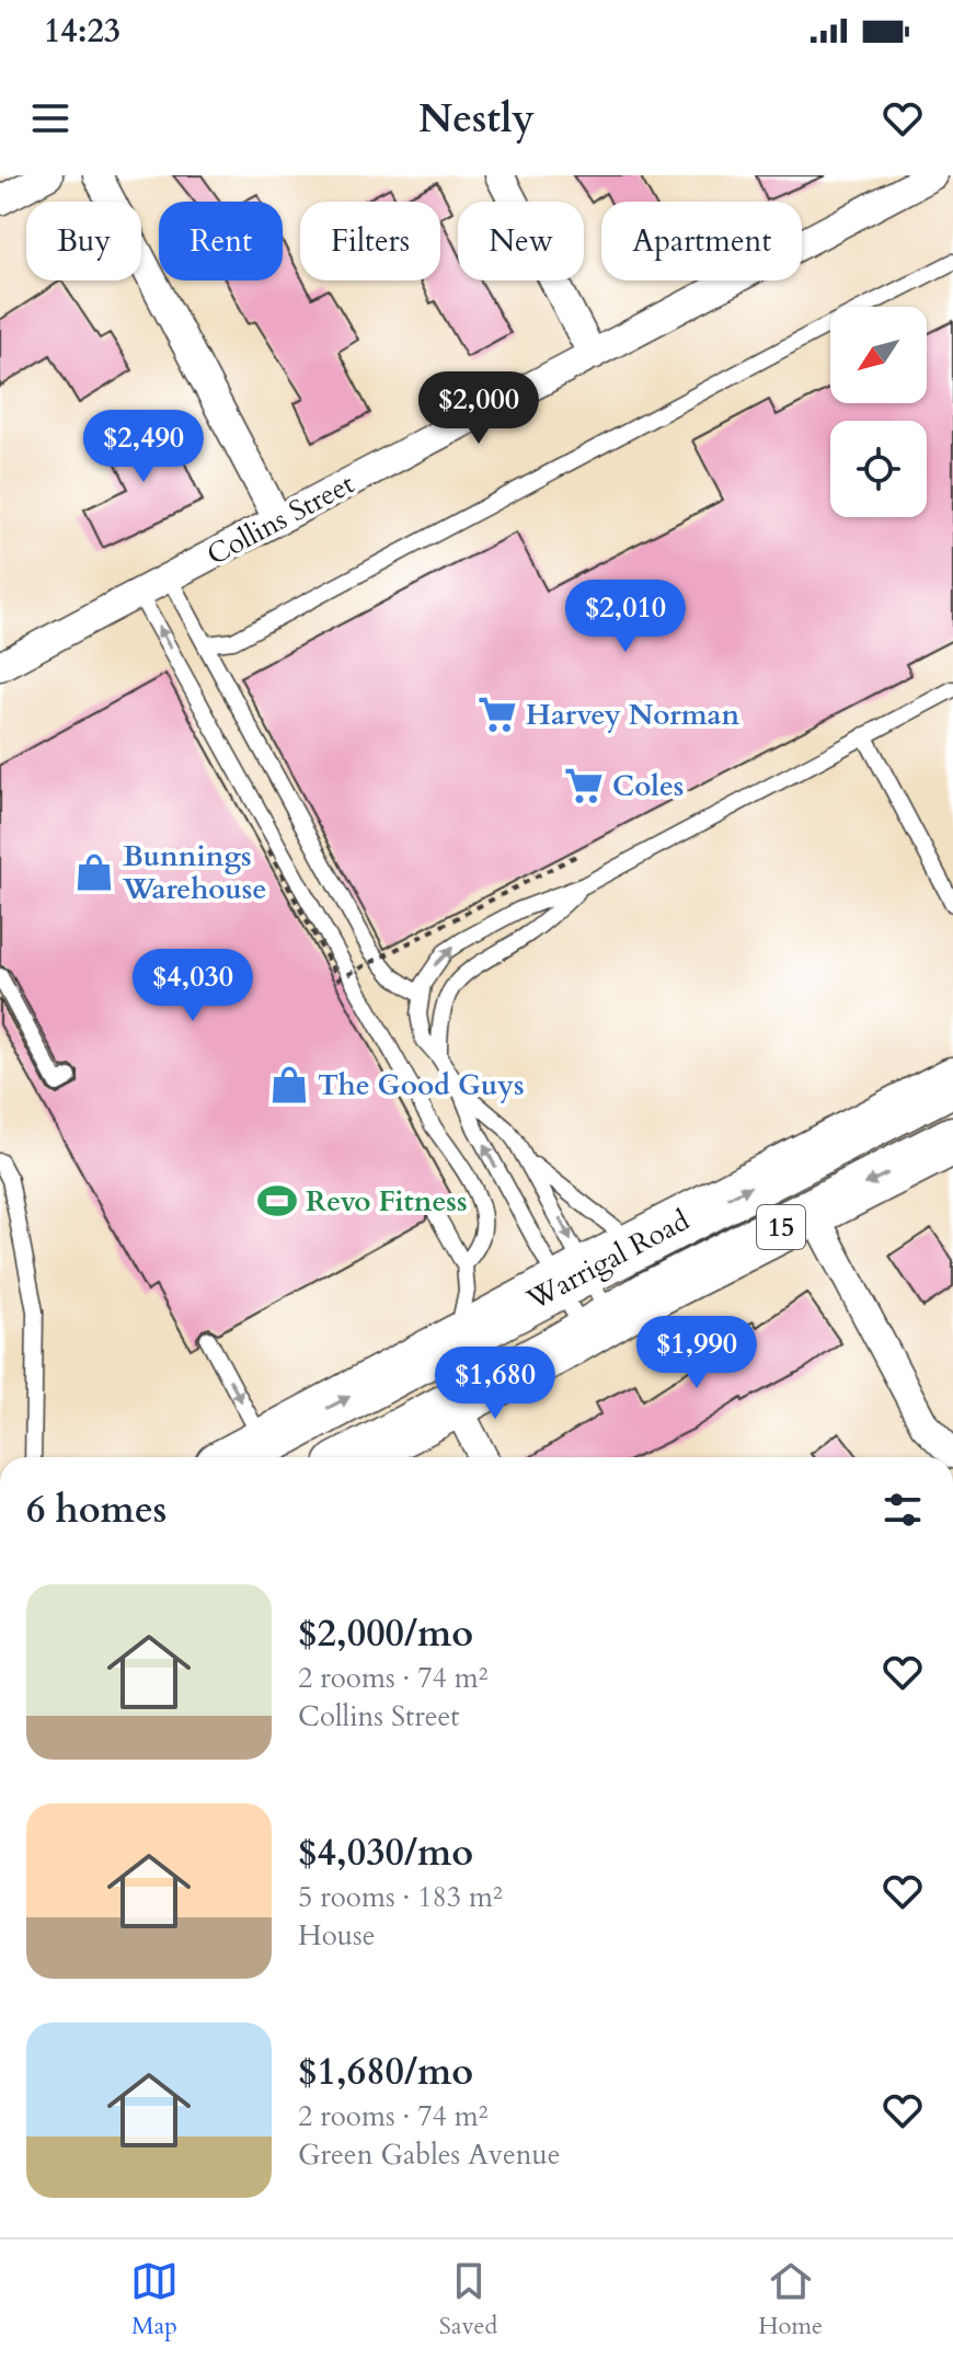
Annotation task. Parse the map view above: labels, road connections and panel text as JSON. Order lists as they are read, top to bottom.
{
  "streets": {
    "highway": ["15", "Warrigal Road"],
    "street": ["Collins Street"]
  },
  "places": {
    "supermarket": ["Harvey Norman", "Coles"],
    "shop": ["Bunnings Warehouse", "The Good Guys"],
    "sports": ["Revo Fitness"]
  },
  "north": "bottom left",
  "page": {
    "status": "14:23",
    "header": "Nestly",
    "chip": [
      "Buy",
      "Rent",
      "Filters",
      "New",
      "Apartment"
    ],
    "price": [
      "$2,000",
      "$2,490",
      "$2,010",
      "$4,030",
      "$1,990",
      "$1,680"
    ],
    "heading": "6 homes",
    "list": [
      {
        "name": "$2,000/mo",
        "note": "2 rooms · 74 m² · Collins Street"
      },
      {
        "name": "$4,030/mo",
        "note": "5 rooms · 183 m² · House"
      },
      {
        "name": "$1,680/mo",
        "note": "2 rooms · 74 m² · Green Gables Avenue"
      }
    ],
    "tabs": ["Map", "Saved", "Home"]
  }
}
